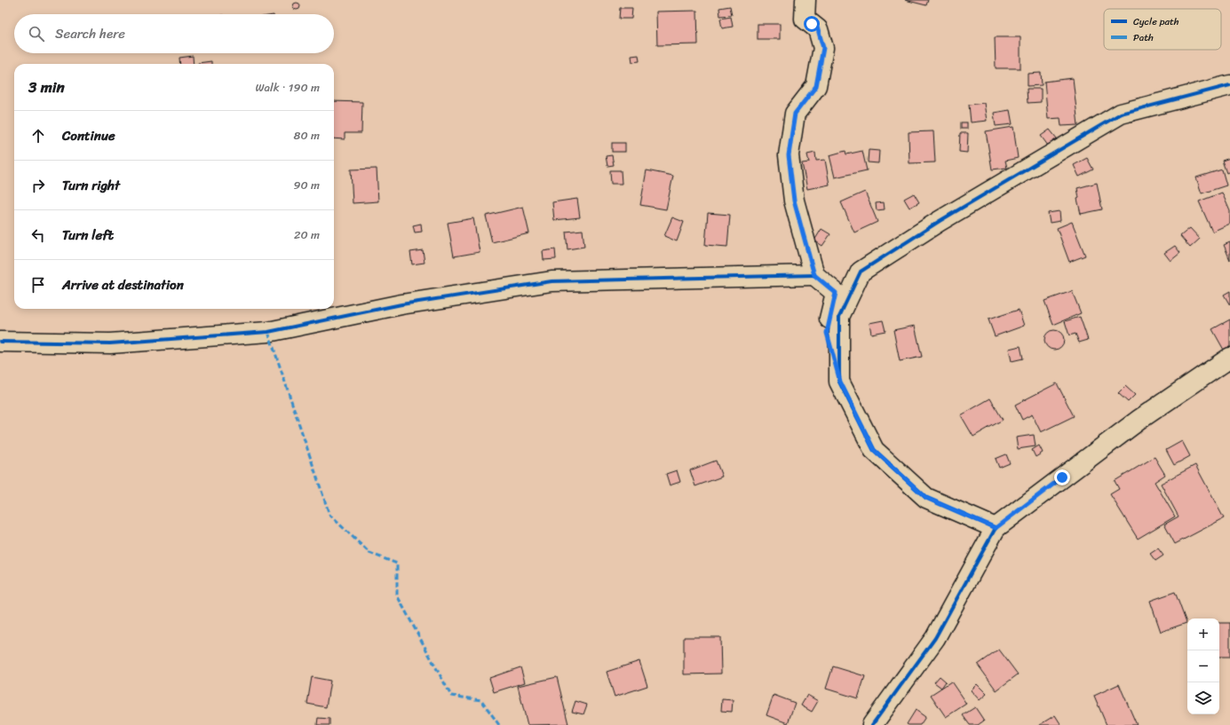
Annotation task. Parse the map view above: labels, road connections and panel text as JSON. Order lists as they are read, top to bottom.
{
  "legend": ["Cycle path", "Path"],
  "page": {
    "search": "Search here",
    "heading": ["3 min", "Walk · 190 m"],
    "list": [
      ["Continue", "80 m"],
      ["Turn right", "90 m"],
      ["Turn left", "20 m"],
      "Arrive at destination"
    ],
    "map_buttons": ["+", "−"]
  }
}
